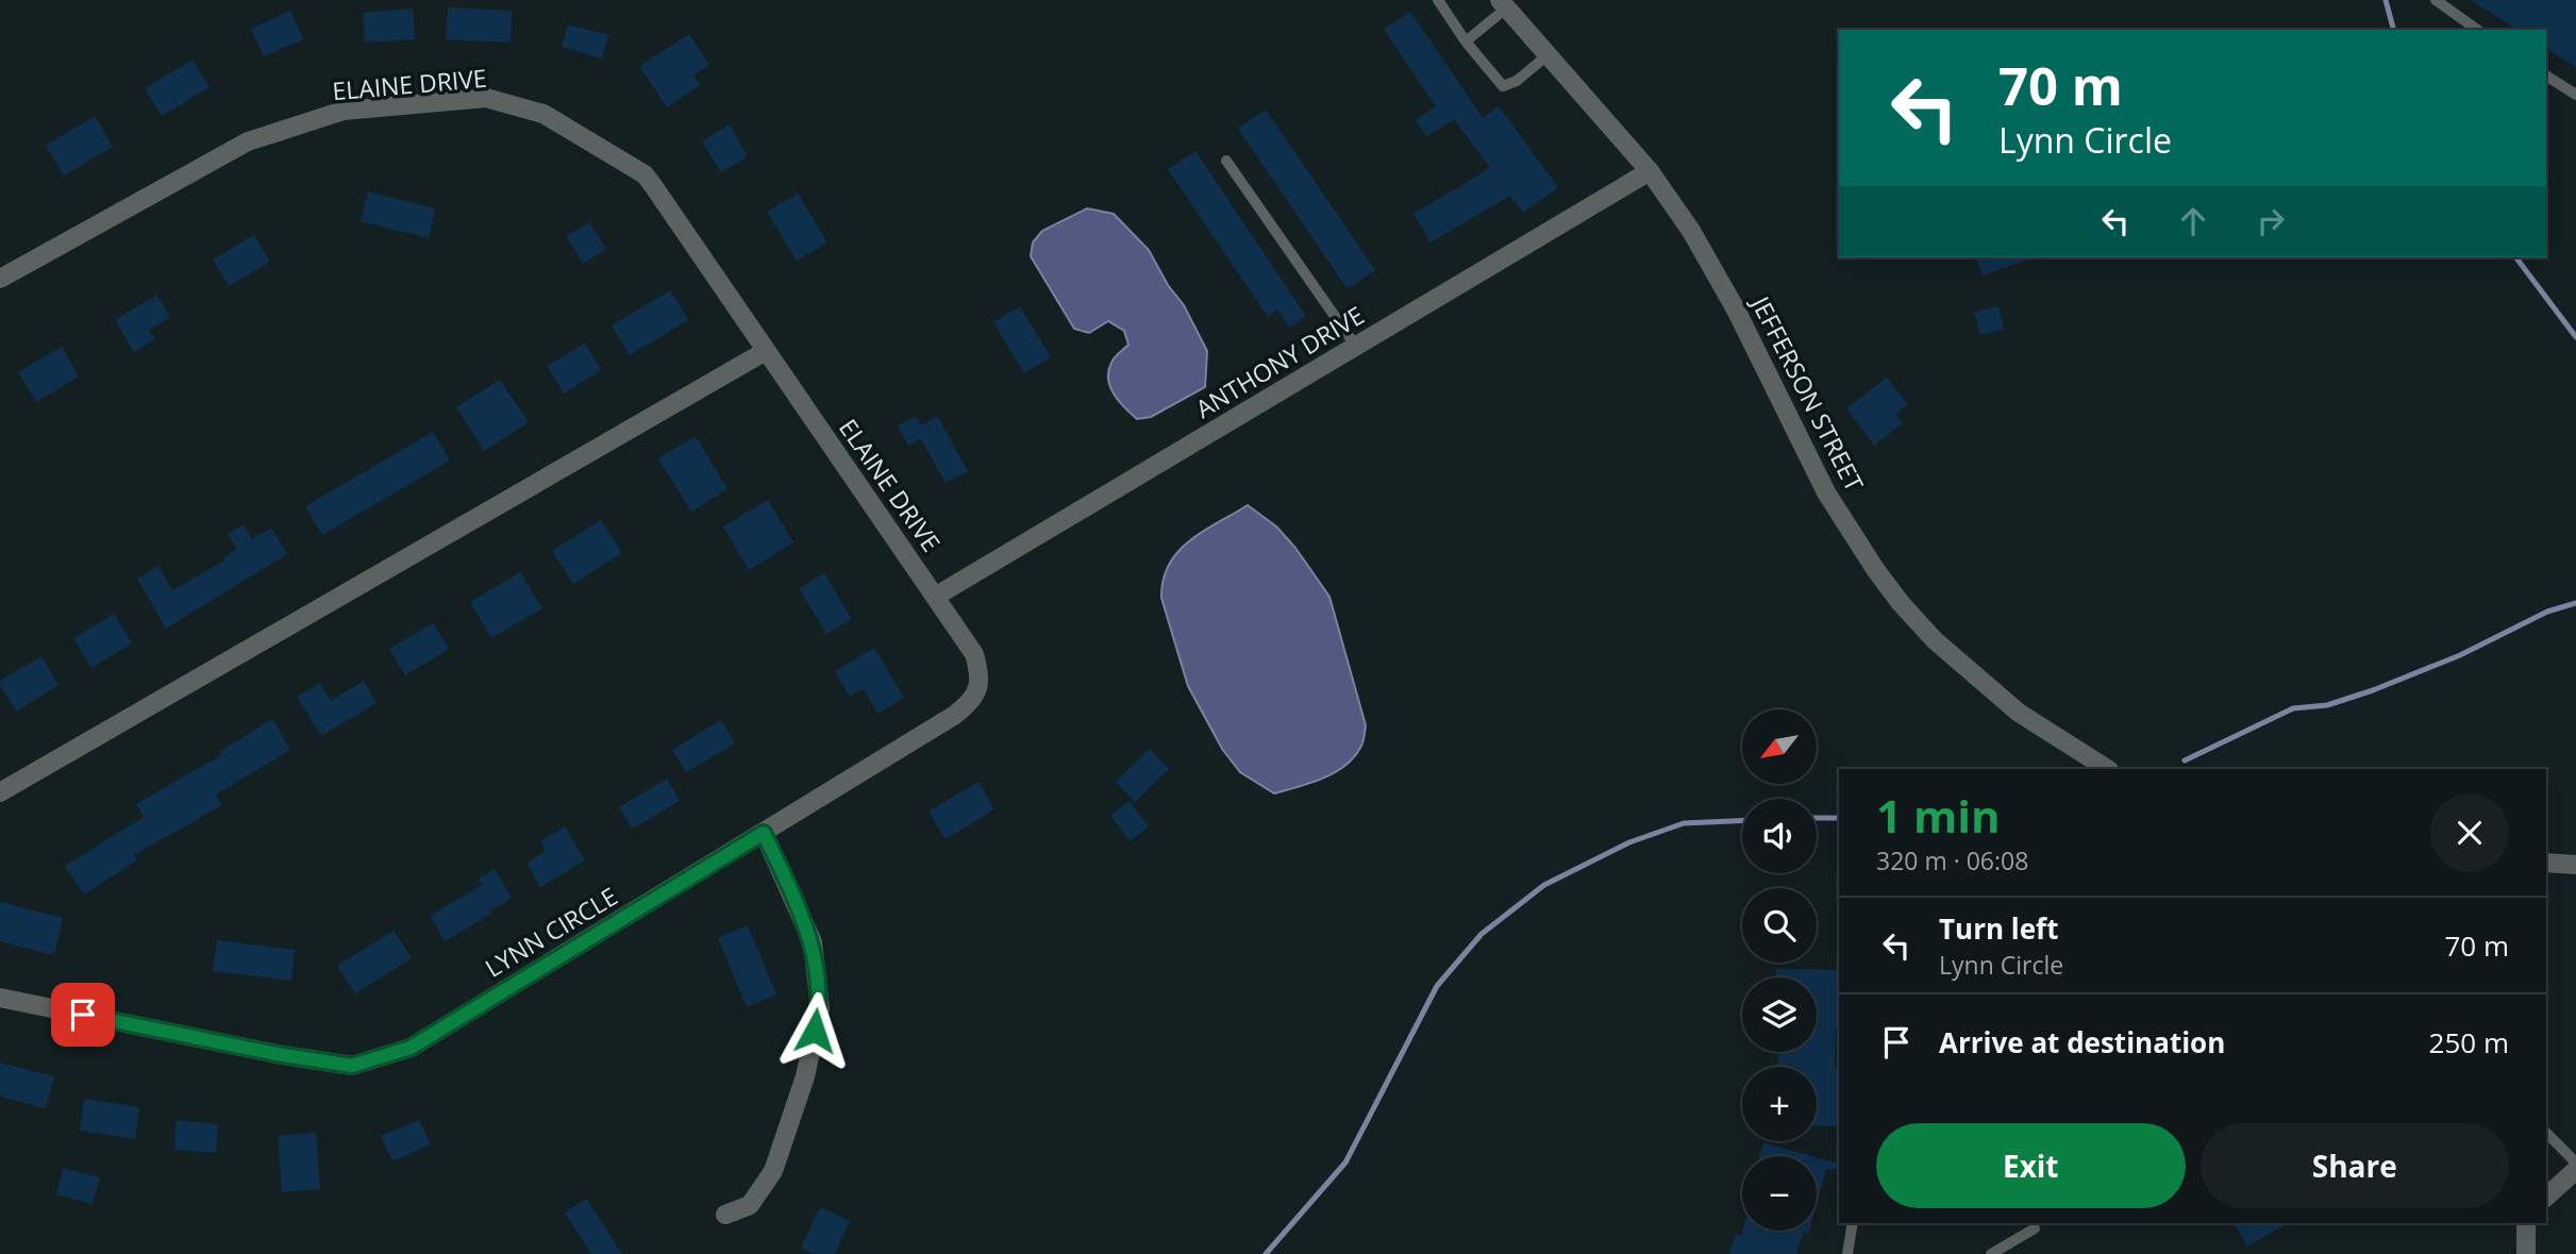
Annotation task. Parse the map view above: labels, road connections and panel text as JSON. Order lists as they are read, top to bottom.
{
  "streets": {
    "street": [
      "ELAINE DRIVE",
      "ANTHONY DRIVE",
      "JEFFERSON STREET",
      "LYNN CIRCLE"
    ]
  },
  "crossings": [
    ["ELAINE DRIVE", "ANTHONY DRIVE"],
    ["ELAINE DRIVE", "LYNN CIRCLE"],
    ["ANTHONY DRIVE", "JEFFERSON STREET"],
    ["ANTHONY DRIVE", "LYNN CIRCLE"]
  ],
  "north": "bottom left",
  "page": {
    "turn": ["70 m", "Lynn Circle"],
    "map_buttons": ["+", "−"],
    "heading": ["1 min", "320 m · 06:08"],
    "list": [
      {
        "name": "Turn left",
        "note": "Lynn Circle",
        "value": "70 m"
      },
      {
        "name": "Arrive at destination",
        "value": "250 m"
      }
    ],
    "buttons": ["Exit", "Share"]
  }
}
